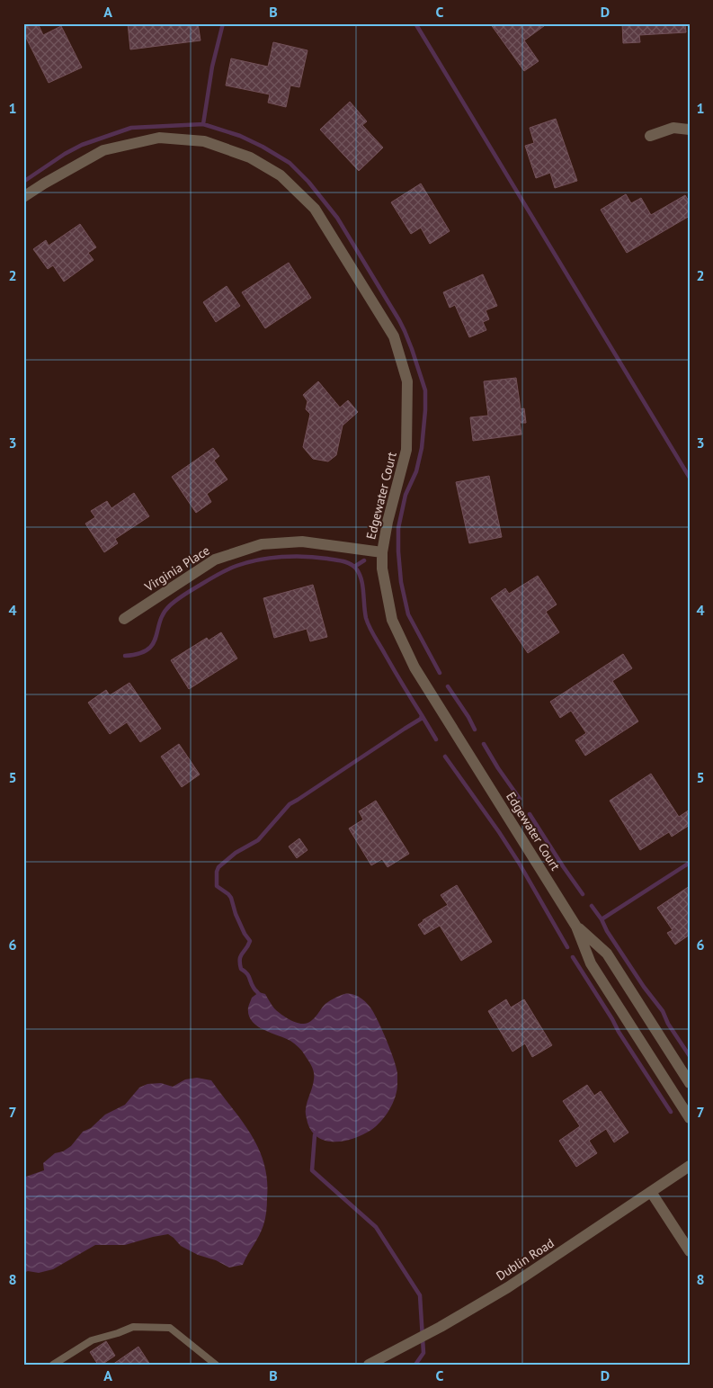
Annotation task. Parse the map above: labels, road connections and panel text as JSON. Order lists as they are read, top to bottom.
{
  "streets": {
    "street": ["Edgewater Court", "Virginia Place", "Dublin Road"]
  },
  "crossings": [
    ["Edgewater Court", "Virginia Place"]
  ],
  "grid": {
    "columns": [
      "A",
      "B",
      "C",
      "D"
    ],
    "rows": [
      "1",
      "2",
      "3",
      "4",
      "5",
      "6",
      "7",
      "8"
    ]
  }
}
